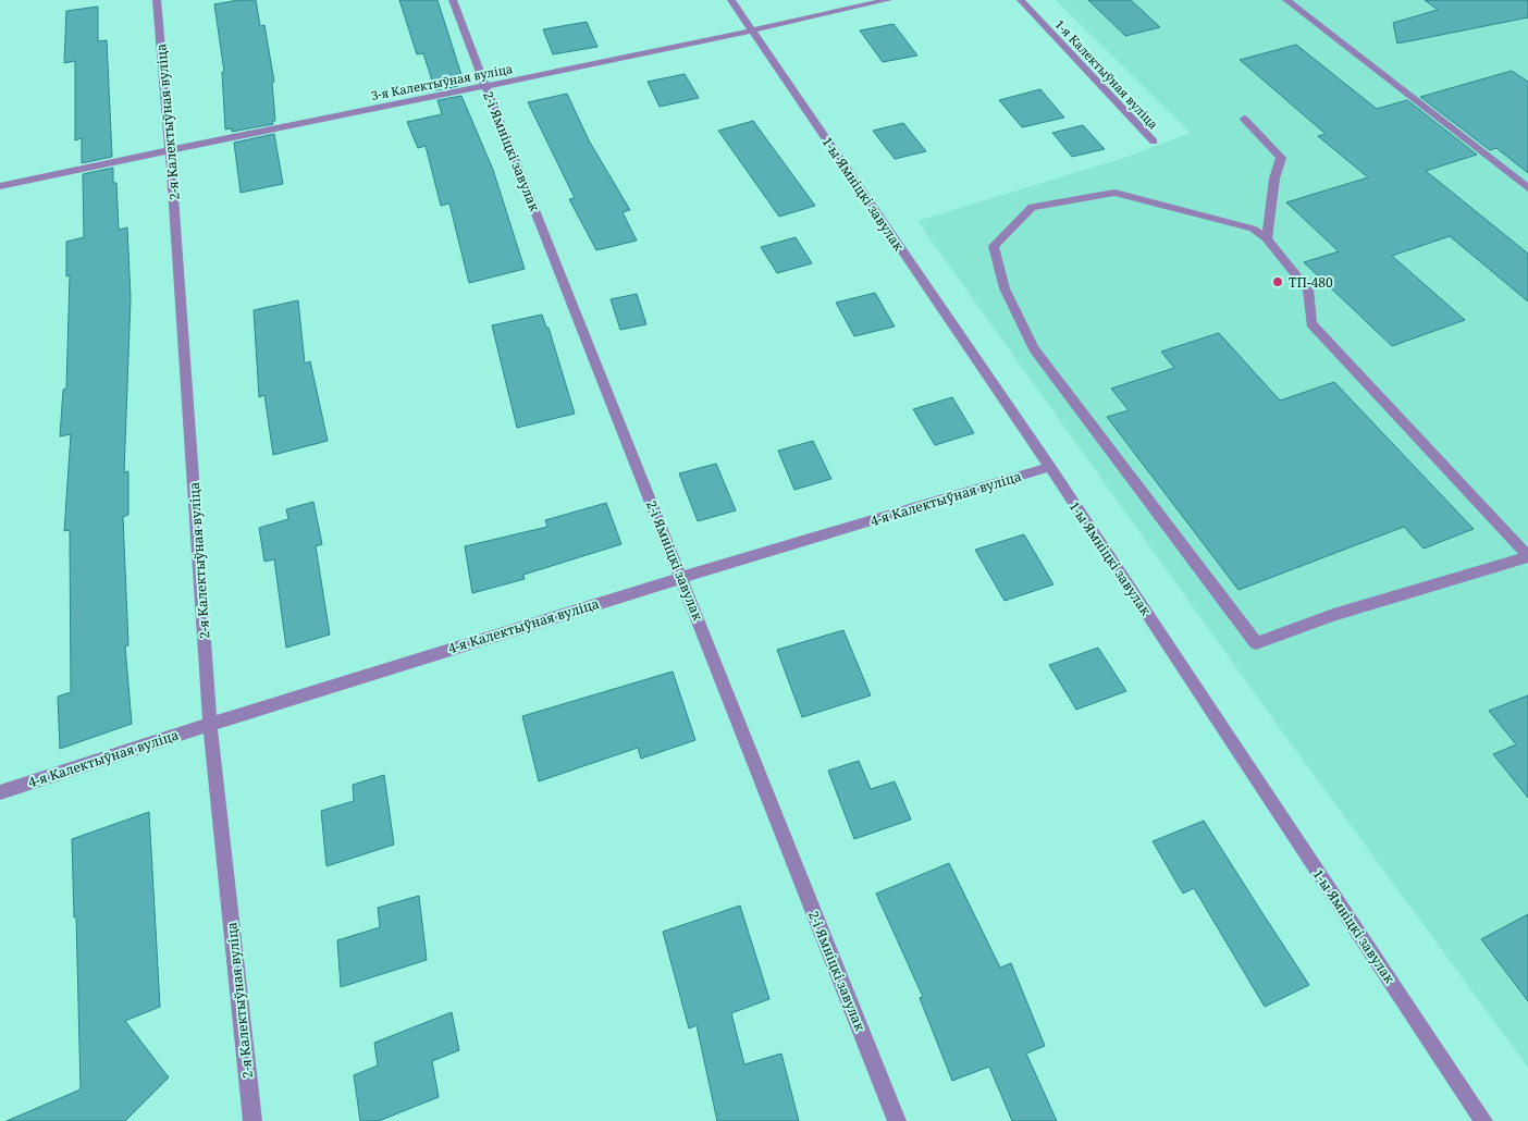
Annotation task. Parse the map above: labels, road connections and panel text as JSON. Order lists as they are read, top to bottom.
{
  "streets": {
    "street": [
      "1-я Калектыўная вуліца",
      "3-я Калектыўная вуліца",
      "2-я Калектыўная вуліца",
      "2-і Ямніцкі завулак",
      "1-ы Ямніцкі завулак",
      "4-я Калектыўная вуліца"
    ]
  },
  "crossings": [
    ["3-я Калектыўная вуліца", "2-я Калектыўная вуліца"],
    ["3-я Калектыўная вуліца", "2-і Ямніцкі завулак"],
    ["3-я Калектыўная вуліца", "1-ы Ямніцкі завулак"],
    ["2-я Калектыўная вуліца", "4-я Калектыўная вуліца"],
    ["2-і Ямніцкі завулак", "4-я Калектыўная вуліца"],
    ["1-ы Ямніцкі завулак", "4-я Калектыўная вуліца"]
  ],
  "places": ["ТП-480"]
}
